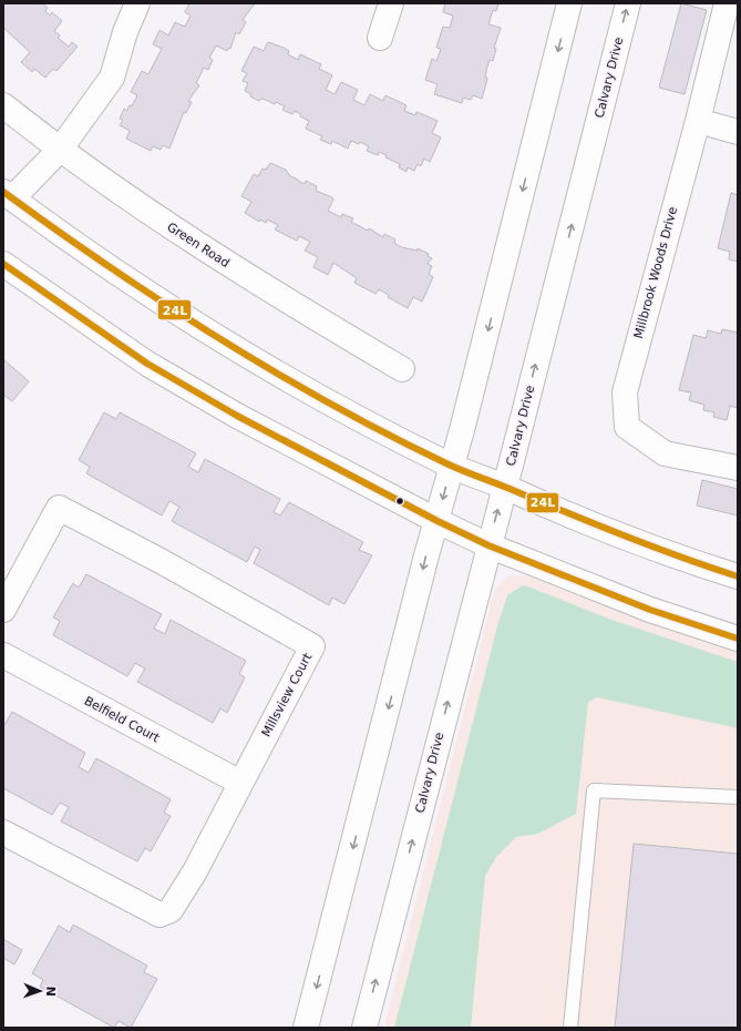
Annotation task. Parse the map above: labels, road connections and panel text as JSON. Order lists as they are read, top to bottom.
{
  "streets": {
    "street": [
      "Calvary Drive",
      "Green Road",
      "Millbrook Woods Drive",
      "Millsview Court",
      "Belfield Court"
    ]
  },
  "crossings": [
    ["Millsview Court", "Belfield Court"]
  ],
  "lines": ["transit line 24L"],
  "north": "right"
}
